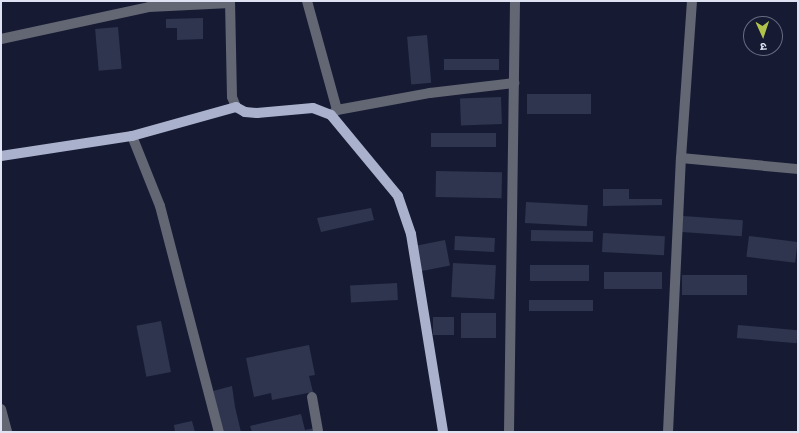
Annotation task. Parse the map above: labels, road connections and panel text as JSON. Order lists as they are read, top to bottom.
{
  "north": "bottom"
}
